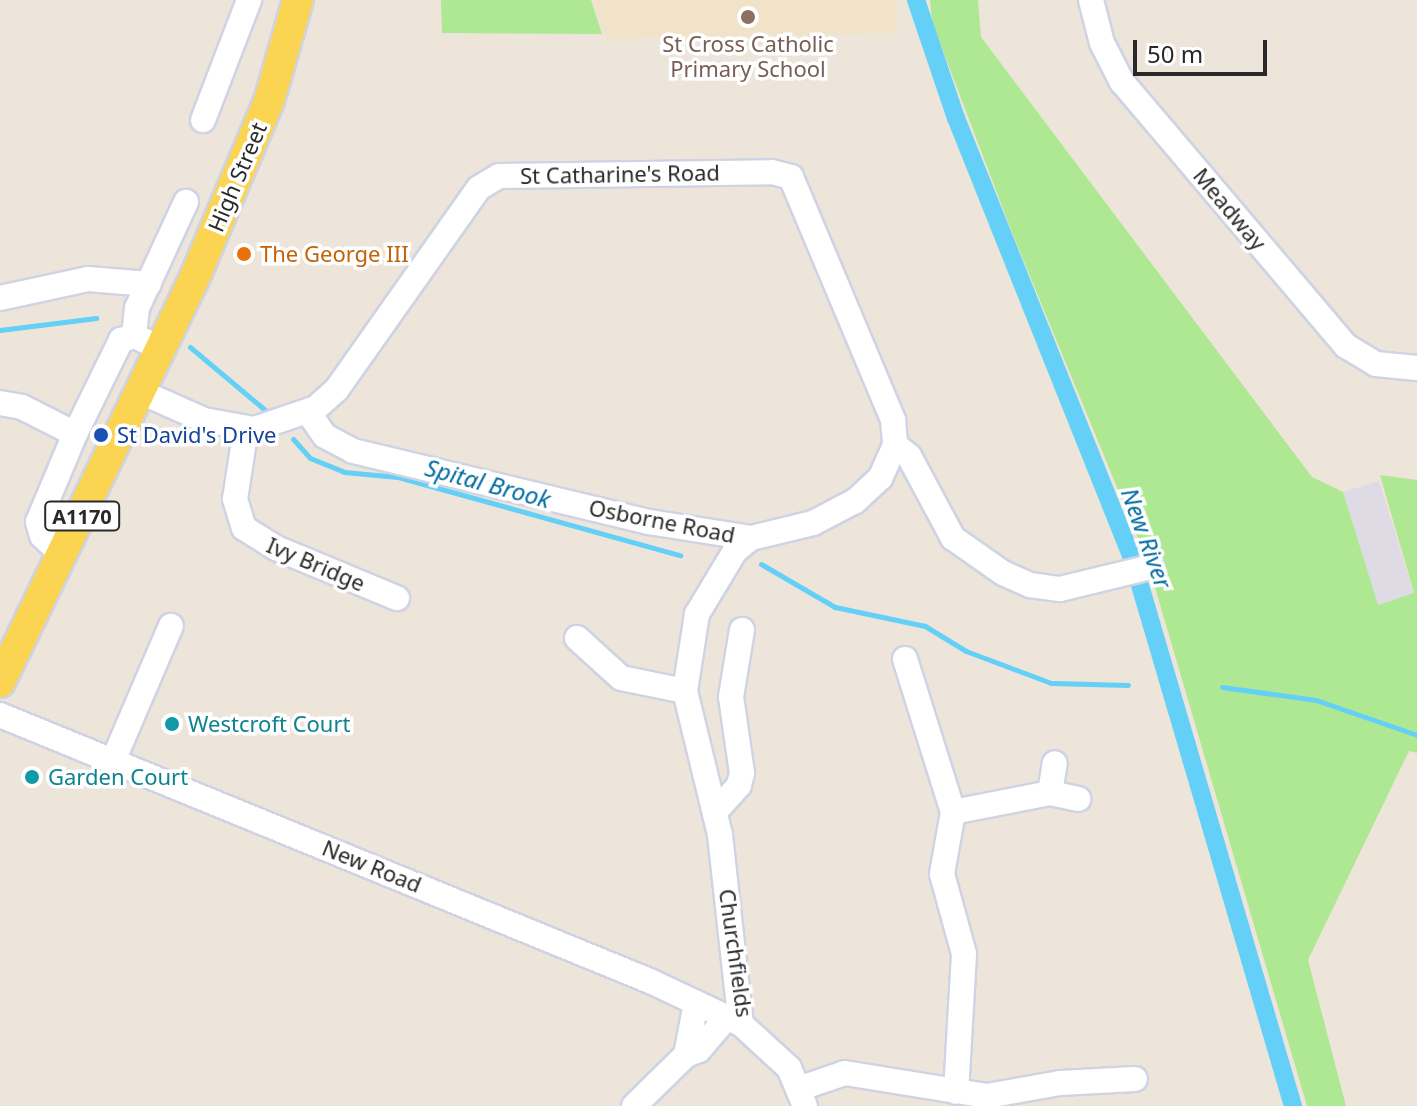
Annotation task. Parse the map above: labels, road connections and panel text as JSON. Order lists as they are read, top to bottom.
{
  "streets": {
    "main road": ["High Street", "A1170"],
    "street": [
      "St Catharine's Road",
      "Meadway",
      "Osborne Road",
      "Ivy Bridge",
      "New Road",
      "Churchfields"
    ]
  },
  "crossings": [
    ["St Catharine's Road", "A1170"],
    ["St Catharine's Road", "Osborne Road"],
    ["St Catharine's Road", "Ivy Bridge"],
    ["High Street", "A1170"],
    ["New Road", "Churchfields"]
  ],
  "water": ["Spital Brook", "New River"],
  "places": [
    "St Cross Catholic Primary School",
    "The George III",
    "St David's Drive",
    "Westcroft Court",
    "Garden Court"
  ],
  "scale_bar": "50 m"
}
